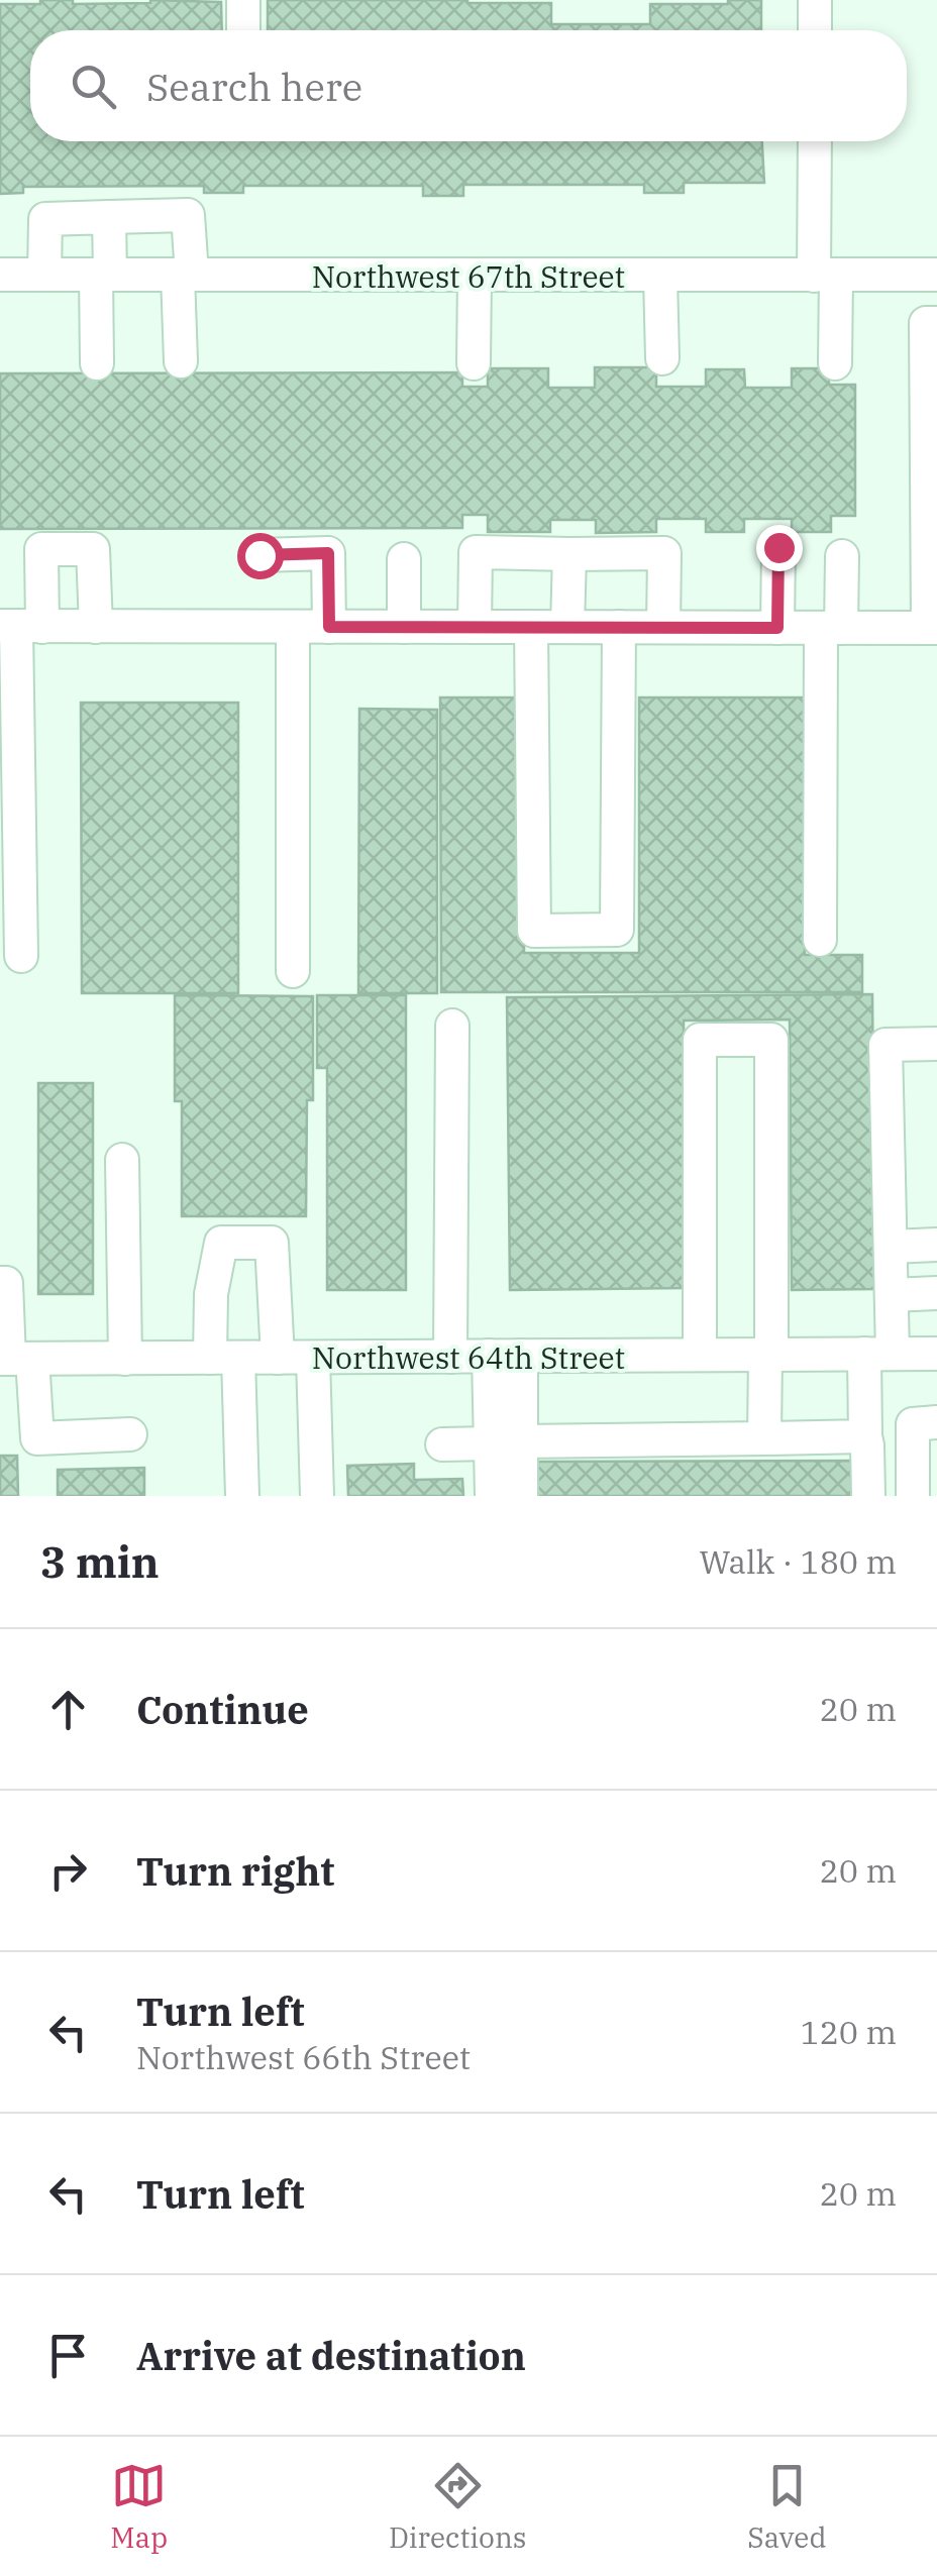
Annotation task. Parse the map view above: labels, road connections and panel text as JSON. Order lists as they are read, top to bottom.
{
  "streets": {
    "street": ["Northwest 67th Street", "Northwest 64th Street"]
  },
  "page": {
    "search": "Search here",
    "heading": ["3 min", "Walk · 180 m"],
    "list": [
      ["Continue", "20 m"],
      ["Turn right", "20 m"],
      ["Turn left", "Northwest 66th Street", "120 m"],
      ["Turn left", "20 m"],
      "Arrive at destination"
    ],
    "nav": ["Map", "Directions", "Saved"]
  }
}
